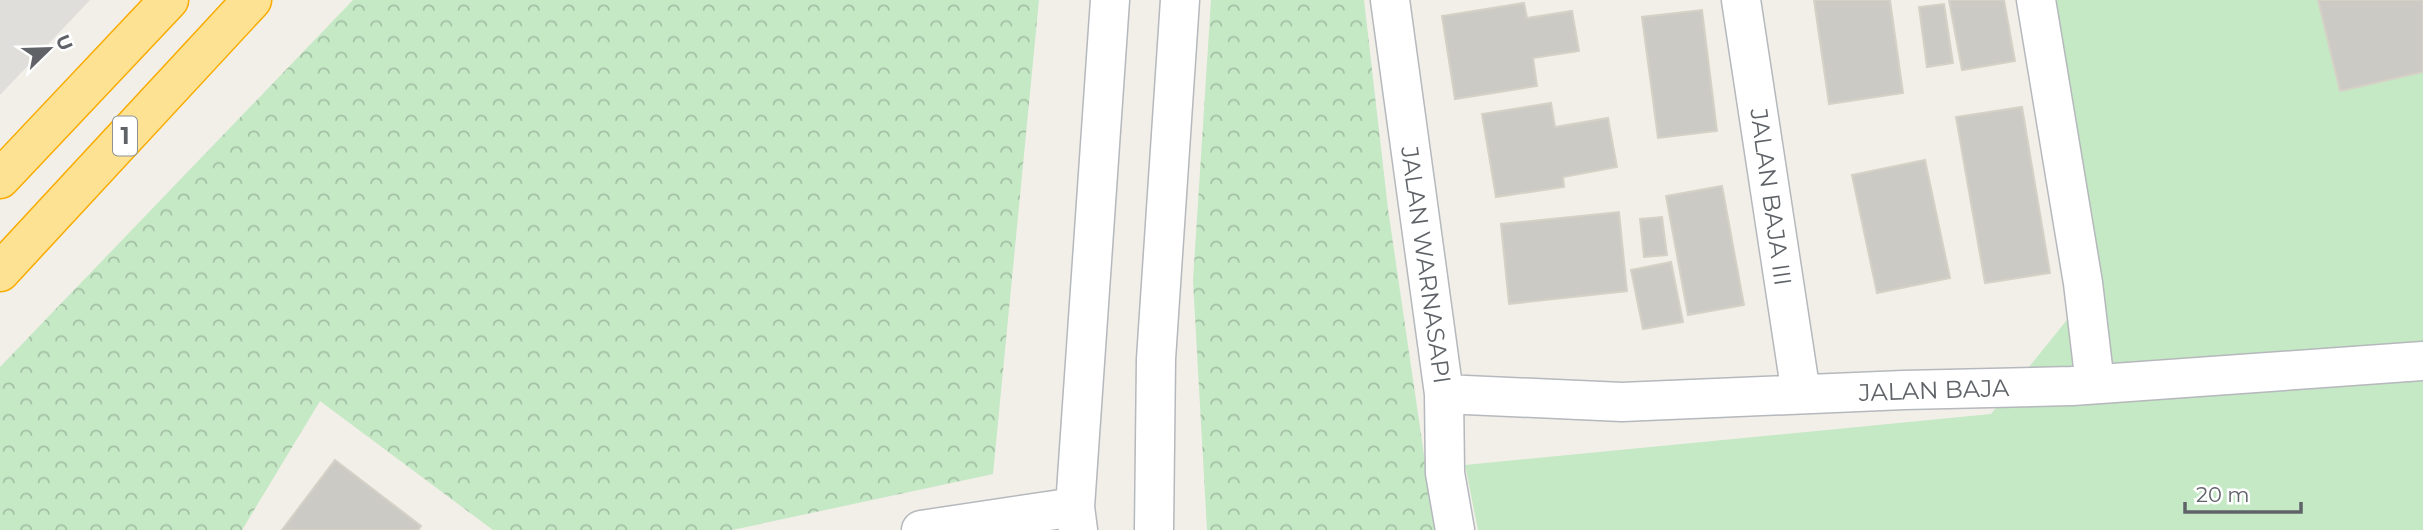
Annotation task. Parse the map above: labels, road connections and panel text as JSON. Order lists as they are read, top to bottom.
{
  "streets": {
    "highway": ["1"],
    "street": ["JALAN BAJA III", "JALAN WARNASAPI", "JALAN BAJA"]
  },
  "crossings": [
    ["JALAN BAJA III", "JALAN BAJA"],
    ["JALAN WARNASAPI", "JALAN BAJA"]
  ],
  "scale_bar": "20 m",
  "north": "top right"
}
